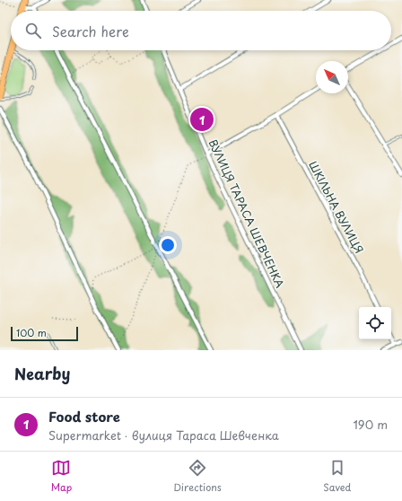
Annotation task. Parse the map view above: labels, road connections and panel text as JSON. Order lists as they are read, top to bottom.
{
  "streets": {
    "street": ["ШКІЛЬНА ВУЛИЦЯ", "ВУЛИЦЯ ТАРАСА ШЕВЧЕНКА"]
  },
  "scale_bar": "100 m",
  "north": "top left",
  "page": {
    "search": "Search here",
    "pins": "1",
    "scale": "100 m",
    "heading": "Nearby",
    "list": [
      {
        "mark": "1",
        "name": "Food store",
        "note": "Supermarket · вулиця Тараса Шевченка",
        "value": "190 m"
      }
    ],
    "nav": ["Map", "Directions", "Saved"]
  }
}
